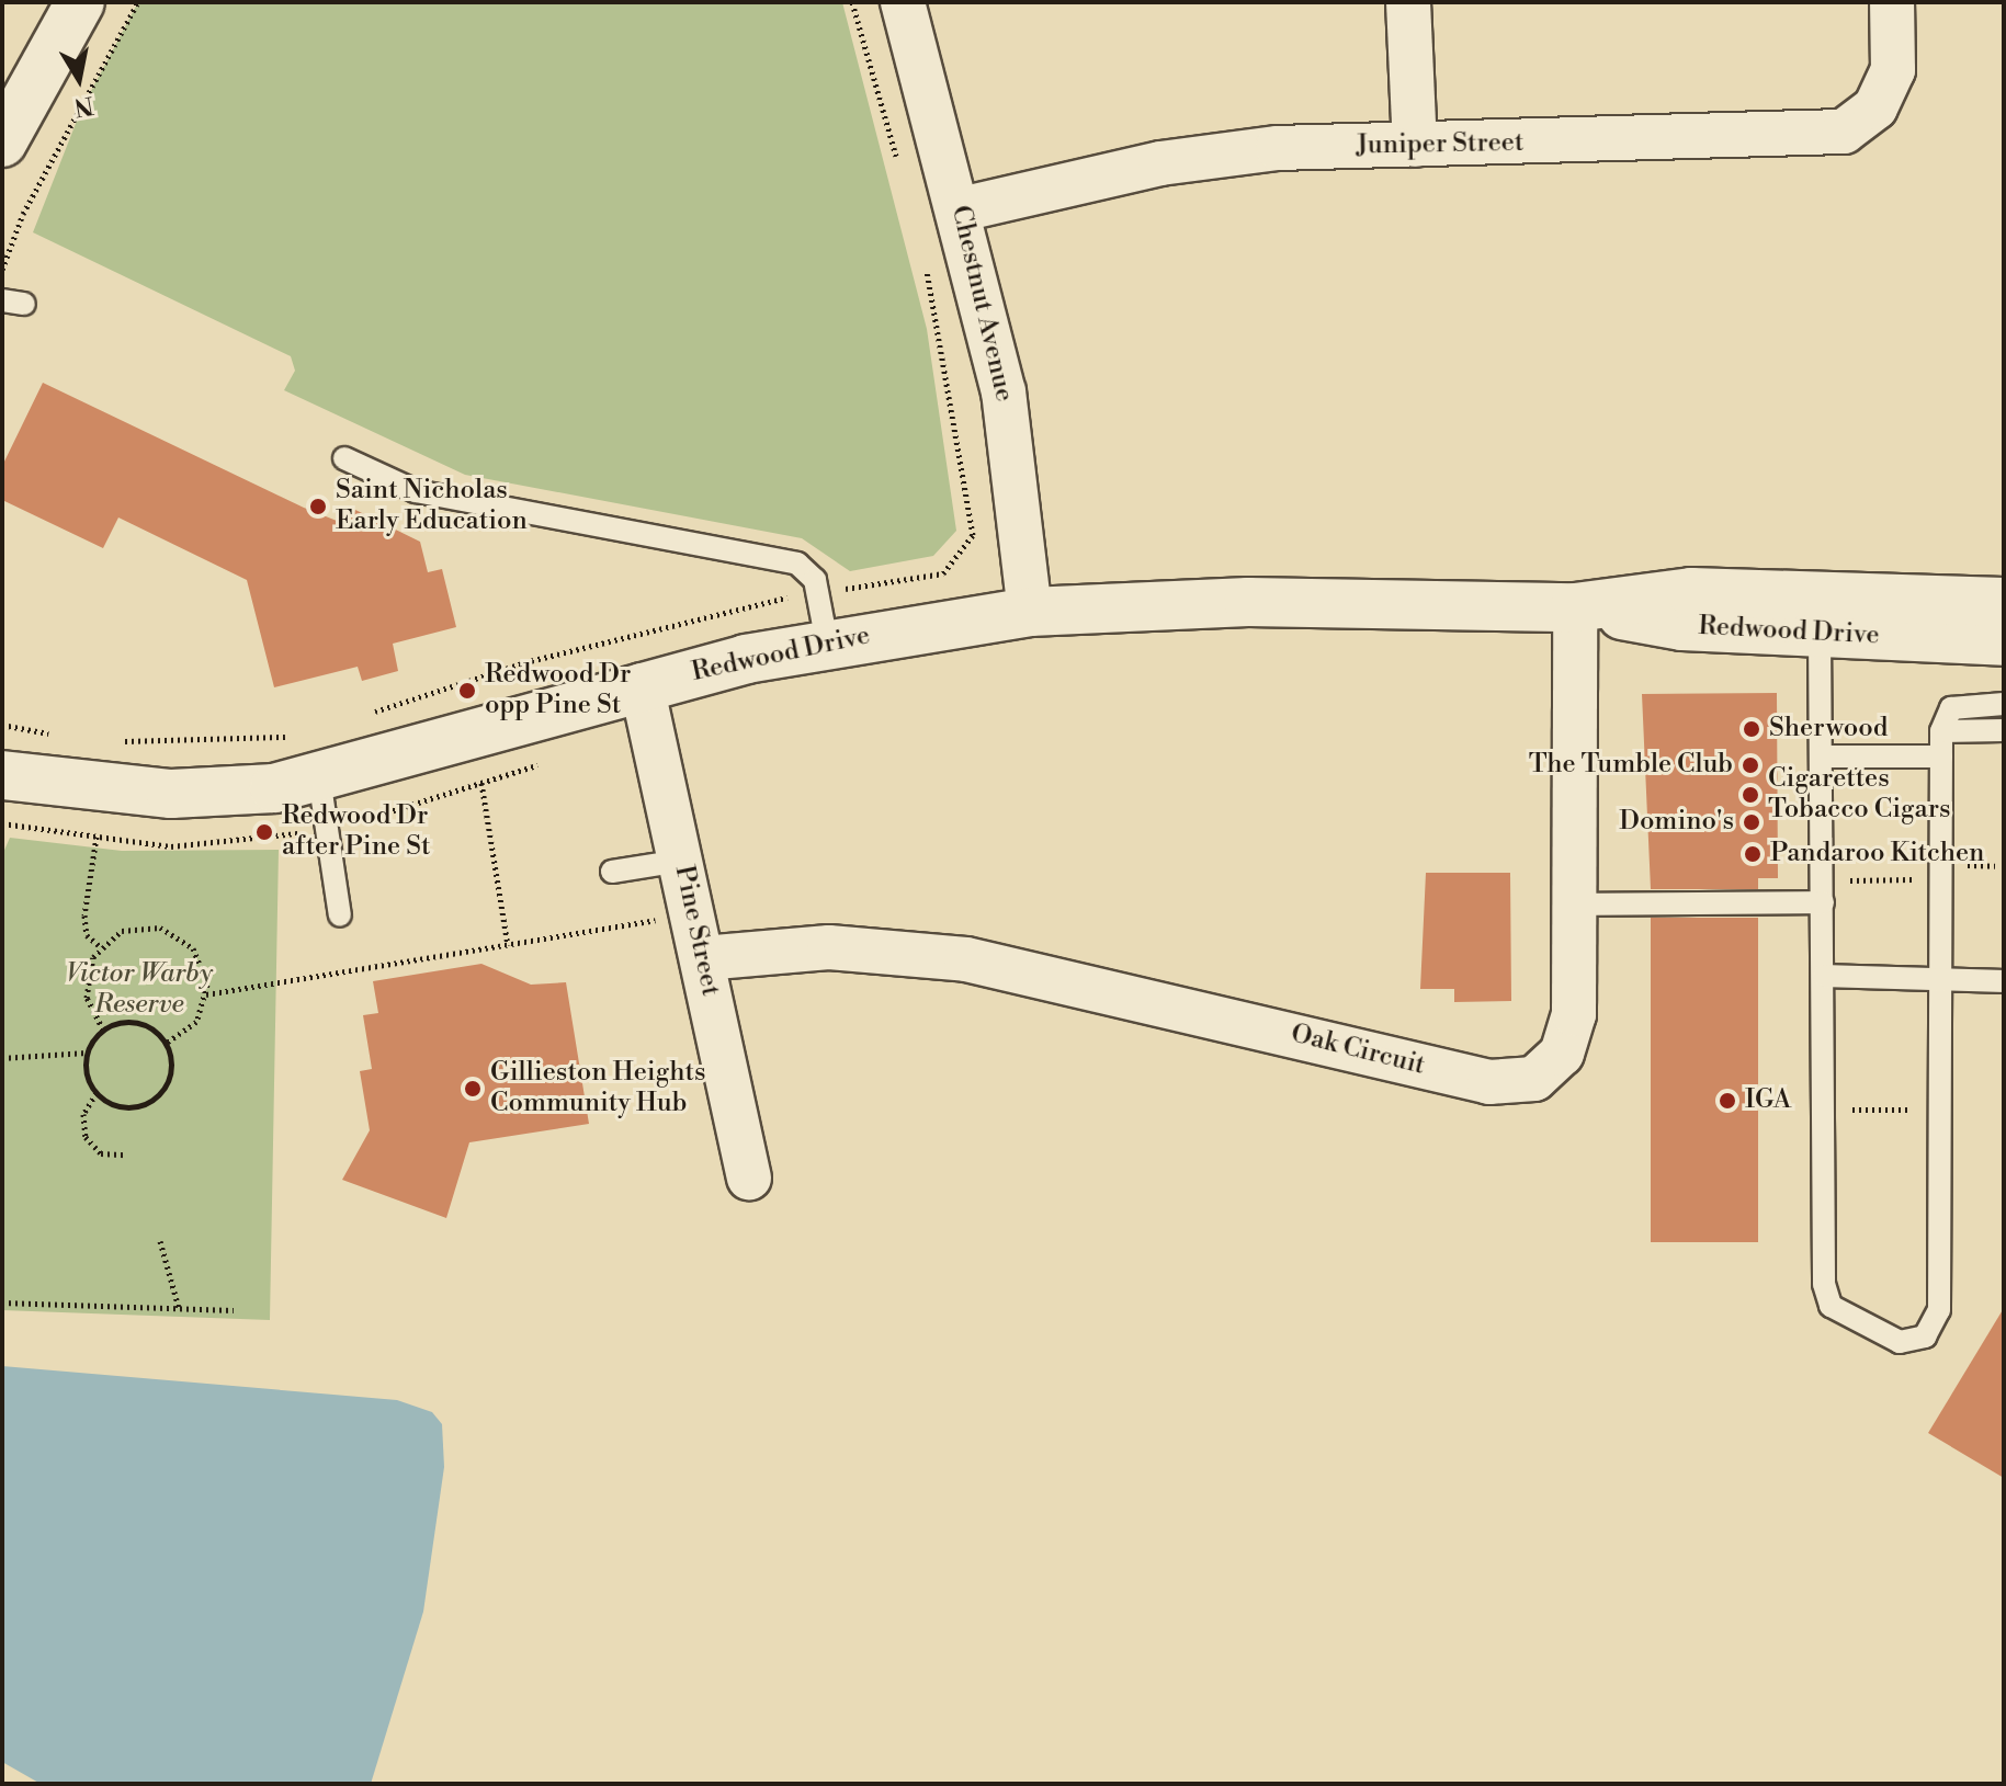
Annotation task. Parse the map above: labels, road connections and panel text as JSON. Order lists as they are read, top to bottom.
{
  "streets": {
    "street": [
      "Juniper Street",
      "Chestnut Avenue",
      "Redwood Drive",
      "Pine Street",
      "Oak Circuit"
    ]
  },
  "crossings": [
    ["Juniper Street", "Chestnut Avenue"],
    ["Chestnut Avenue", "Redwood Drive"],
    ["Redwood Drive", "Pine Street"],
    ["Redwood Drive", "Oak Circuit"],
    ["Pine Street", "Oak Circuit"]
  ],
  "parks": ["Victor Warby Reserve"],
  "places": [
    "Saint Nicholas Early Education",
    "Redwood Dr opp Pine St",
    "Sherwood",
    "The Tumble Club",
    "Cigarettes Tobacco Cigars",
    "Domino's",
    "Redwood Dr after Pine St",
    "Pandaroo Kitchen",
    "Gillieston Heights Community Hub",
    "IGA"
  ],
  "north": "bottom"
}
